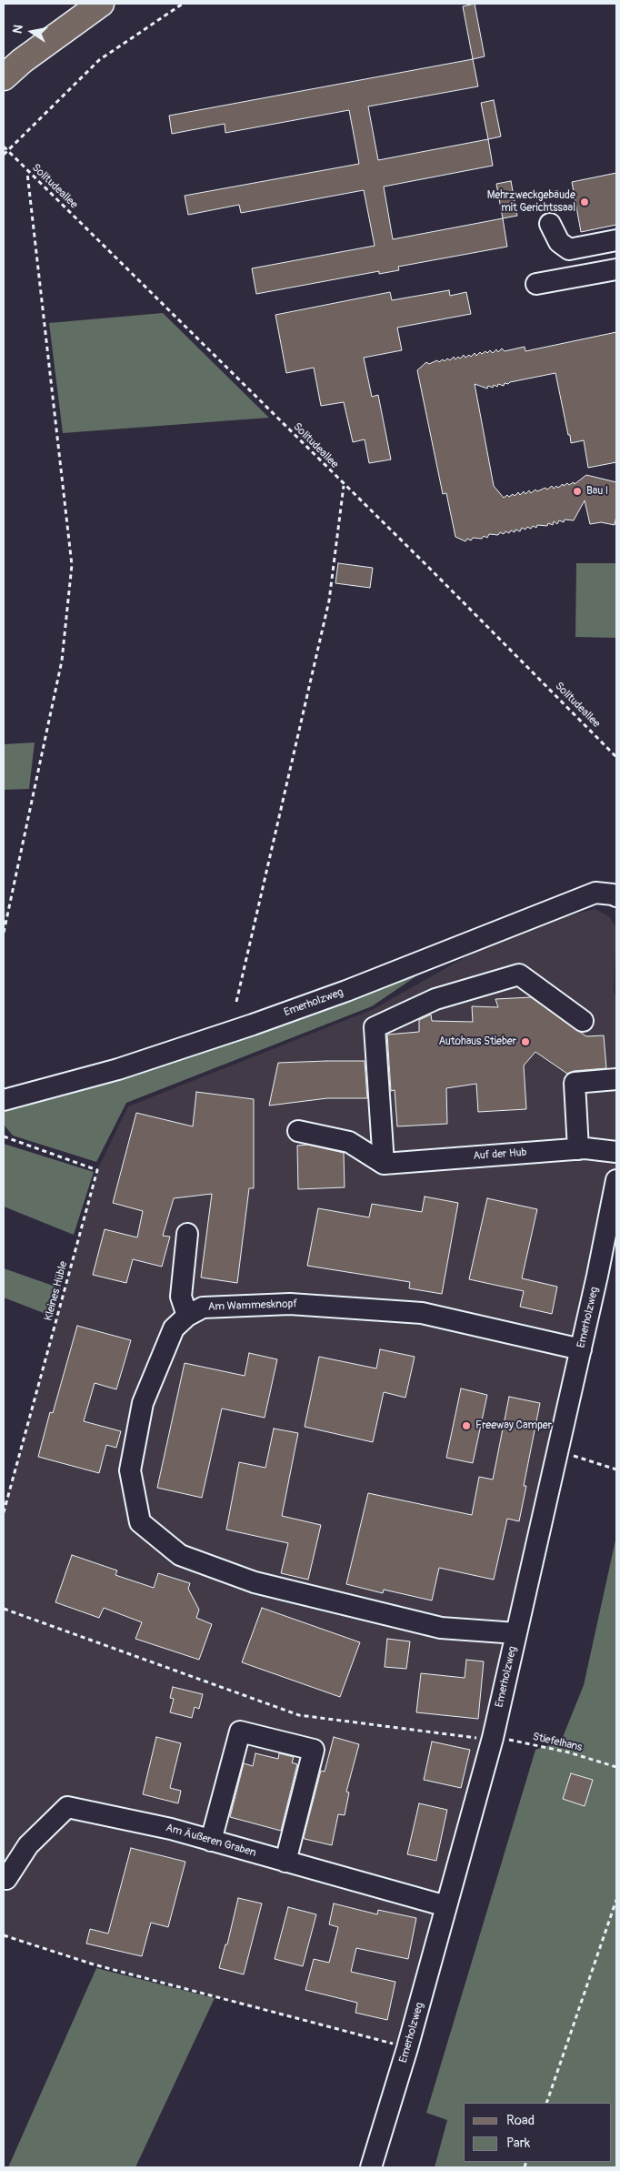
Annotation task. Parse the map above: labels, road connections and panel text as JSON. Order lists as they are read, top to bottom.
{
  "streets": {
    "street": [
      "Emerholzweg",
      "Auf der Hub",
      "Am Wammesknopf",
      "Am Äußeren Graben"
    ],
    "path": ["Solitudeallee", "Kleines Hüble", "Stiefelhans"]
  },
  "crossings": [
    ["Emerholzweg", "Am Wammesknopf"],
    ["Emerholzweg", "Stiefelhans"],
    ["Emerholzweg", "Am Äußeren Graben"]
  ],
  "places": [
    "Mehrzweckgebäude mit Gerichtssaal",
    "Bau I",
    "Autohaus Stieber",
    "Freeway Camper"
  ],
  "legend": ["Road", "Park"],
  "north": "left"
}
